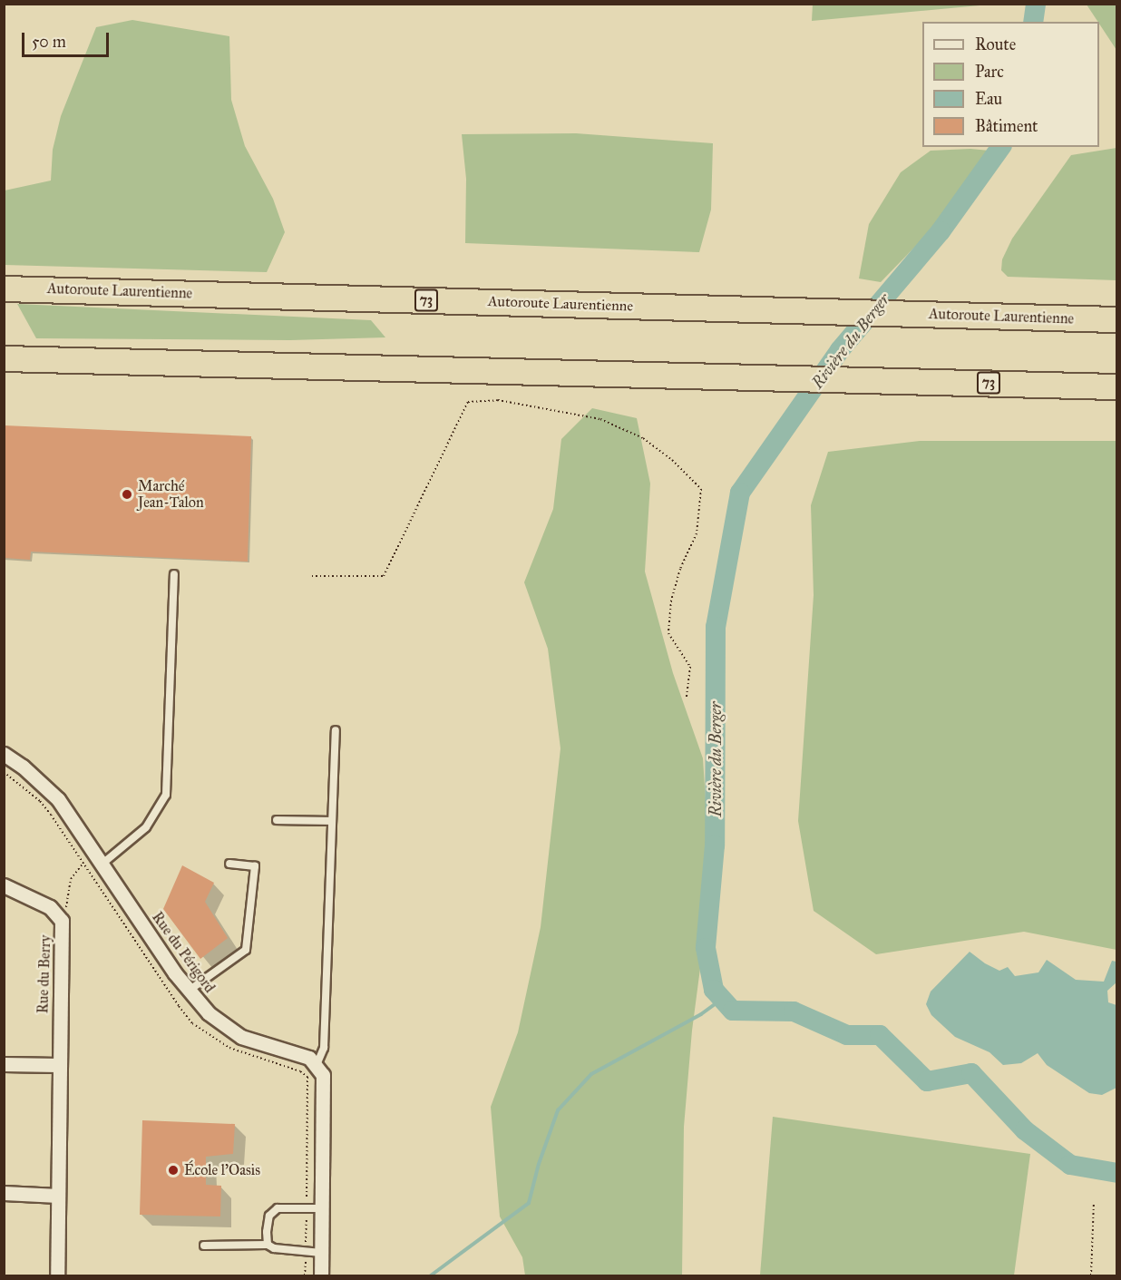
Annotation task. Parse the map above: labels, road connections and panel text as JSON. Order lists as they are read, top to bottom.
{
  "streets": {
    "highway": ["Autoroute Laurentienne", "73"],
    "street": ["Rue du Périgord", "Rue du Berry"]
  },
  "water": ["Rivière du Berger"],
  "places": ["Marché Jean-Talon", "École l'Oasis"],
  "legend": [
    "Route",
    "Parc",
    "Eau",
    "Bâtiment"
  ],
  "scale_bar": "50 m"
}
